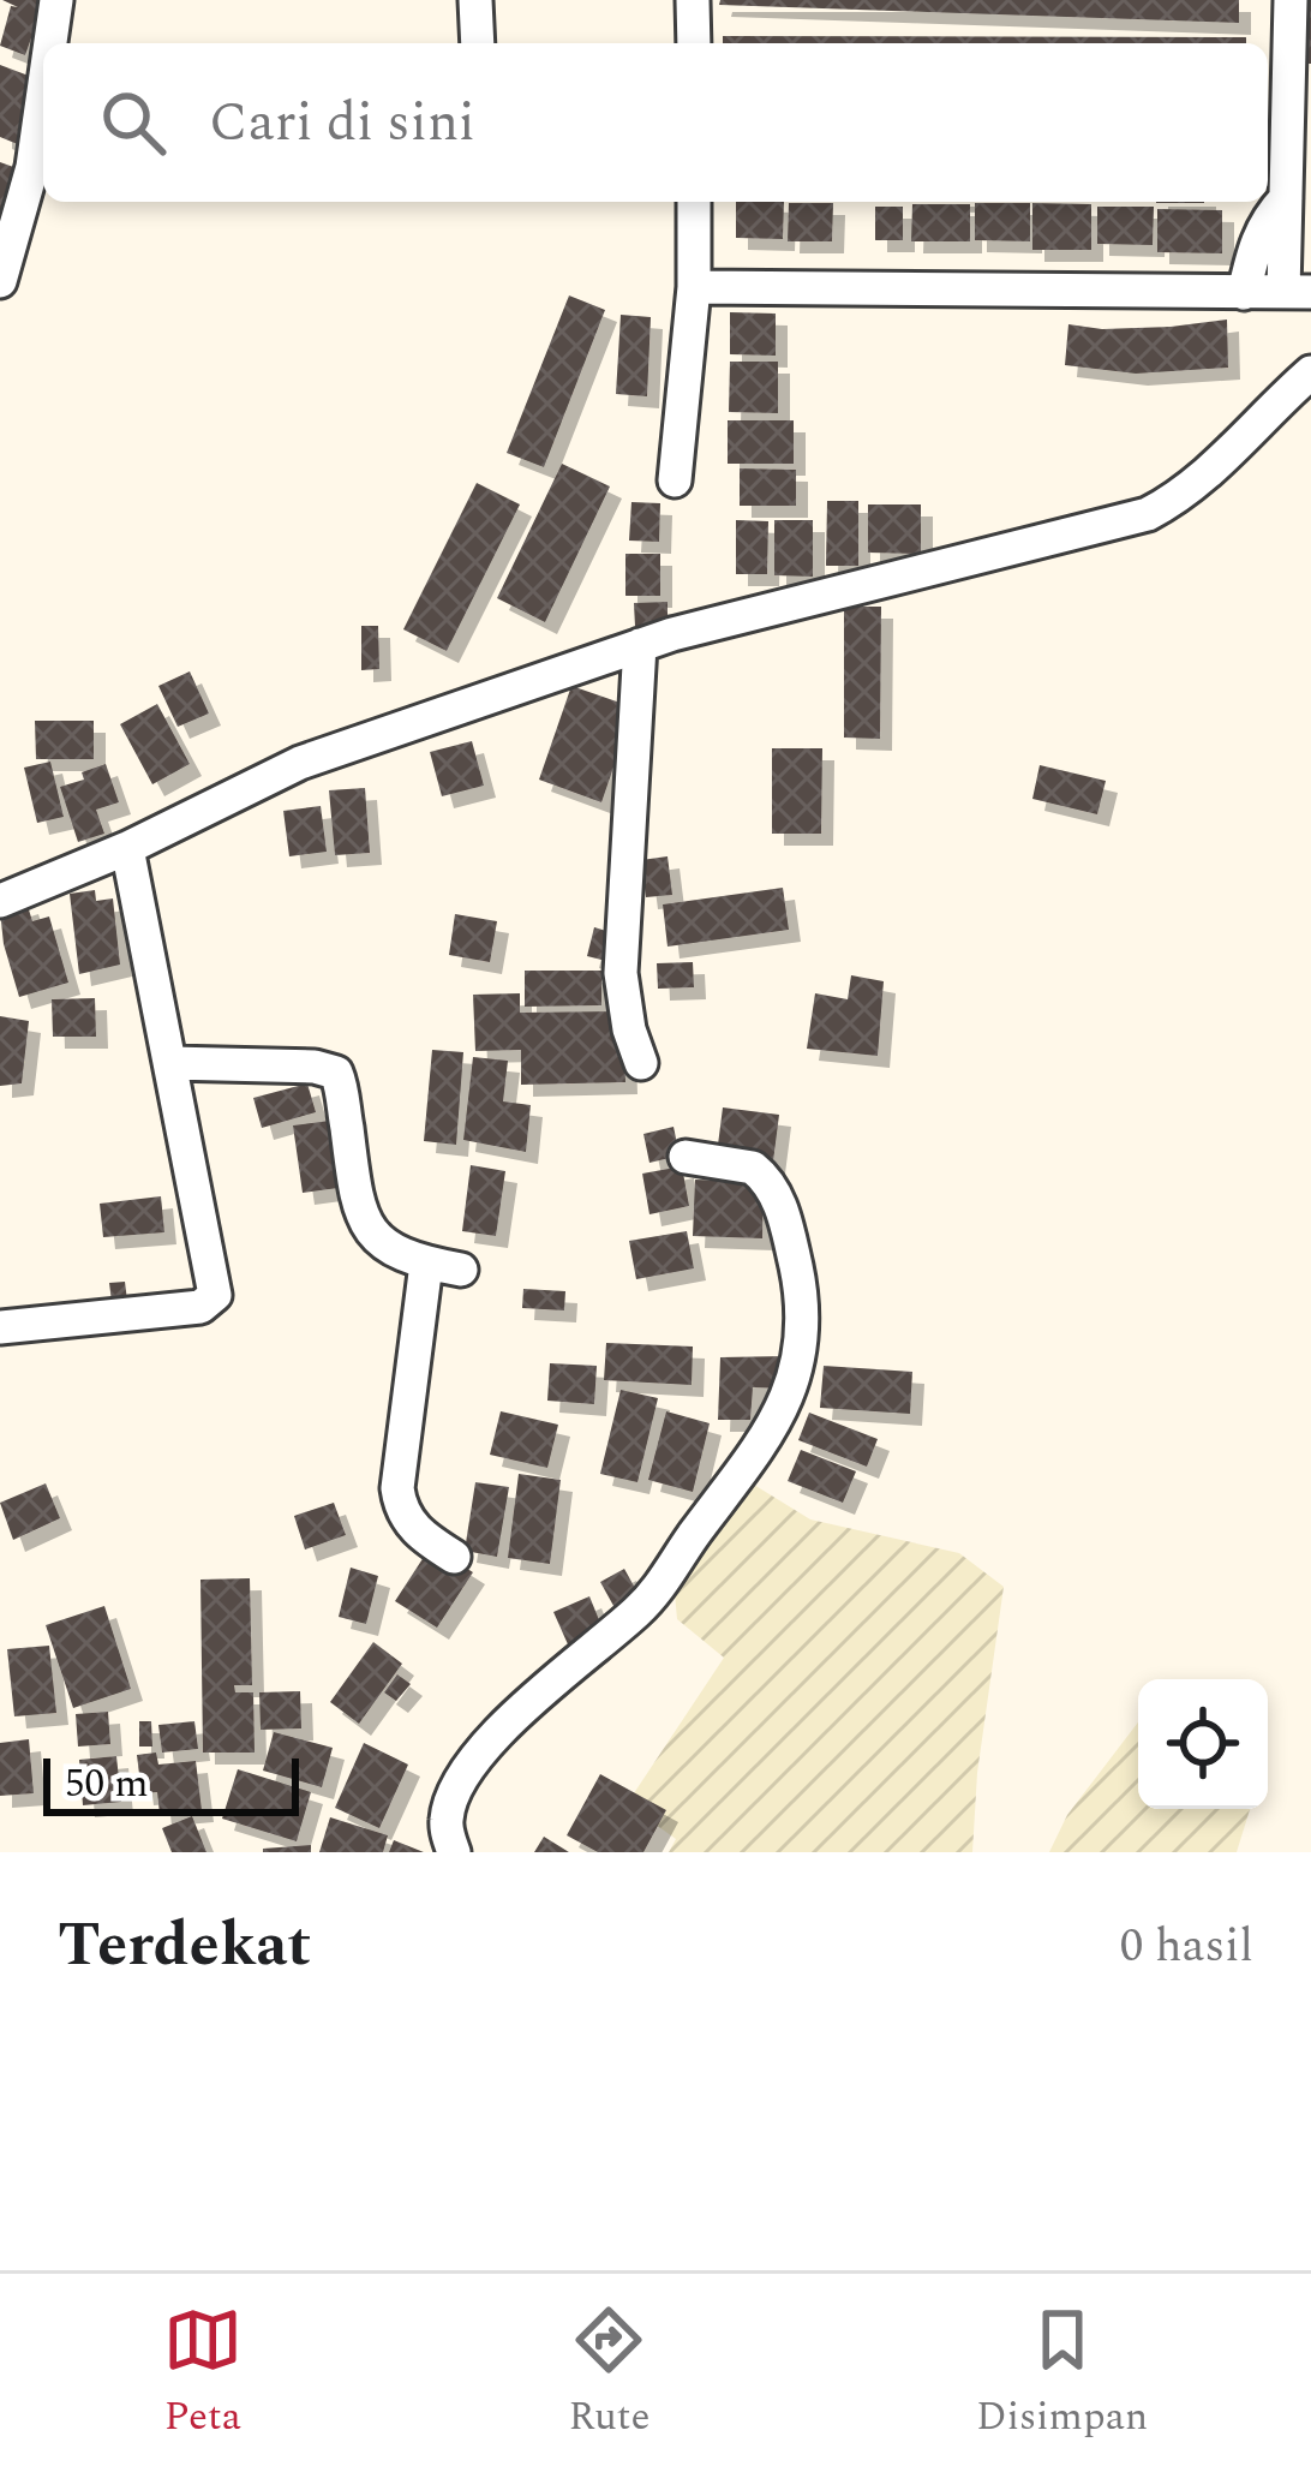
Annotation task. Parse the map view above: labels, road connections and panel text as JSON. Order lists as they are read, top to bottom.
{
  "scale_bar": "50 m",
  "page": {
    "search": "Cari di sini",
    "scale": "50 m",
    "heading": ["Terdekat", "0 hasil"],
    "nav": ["Peta", "Rute", "Disimpan"]
  }
}
